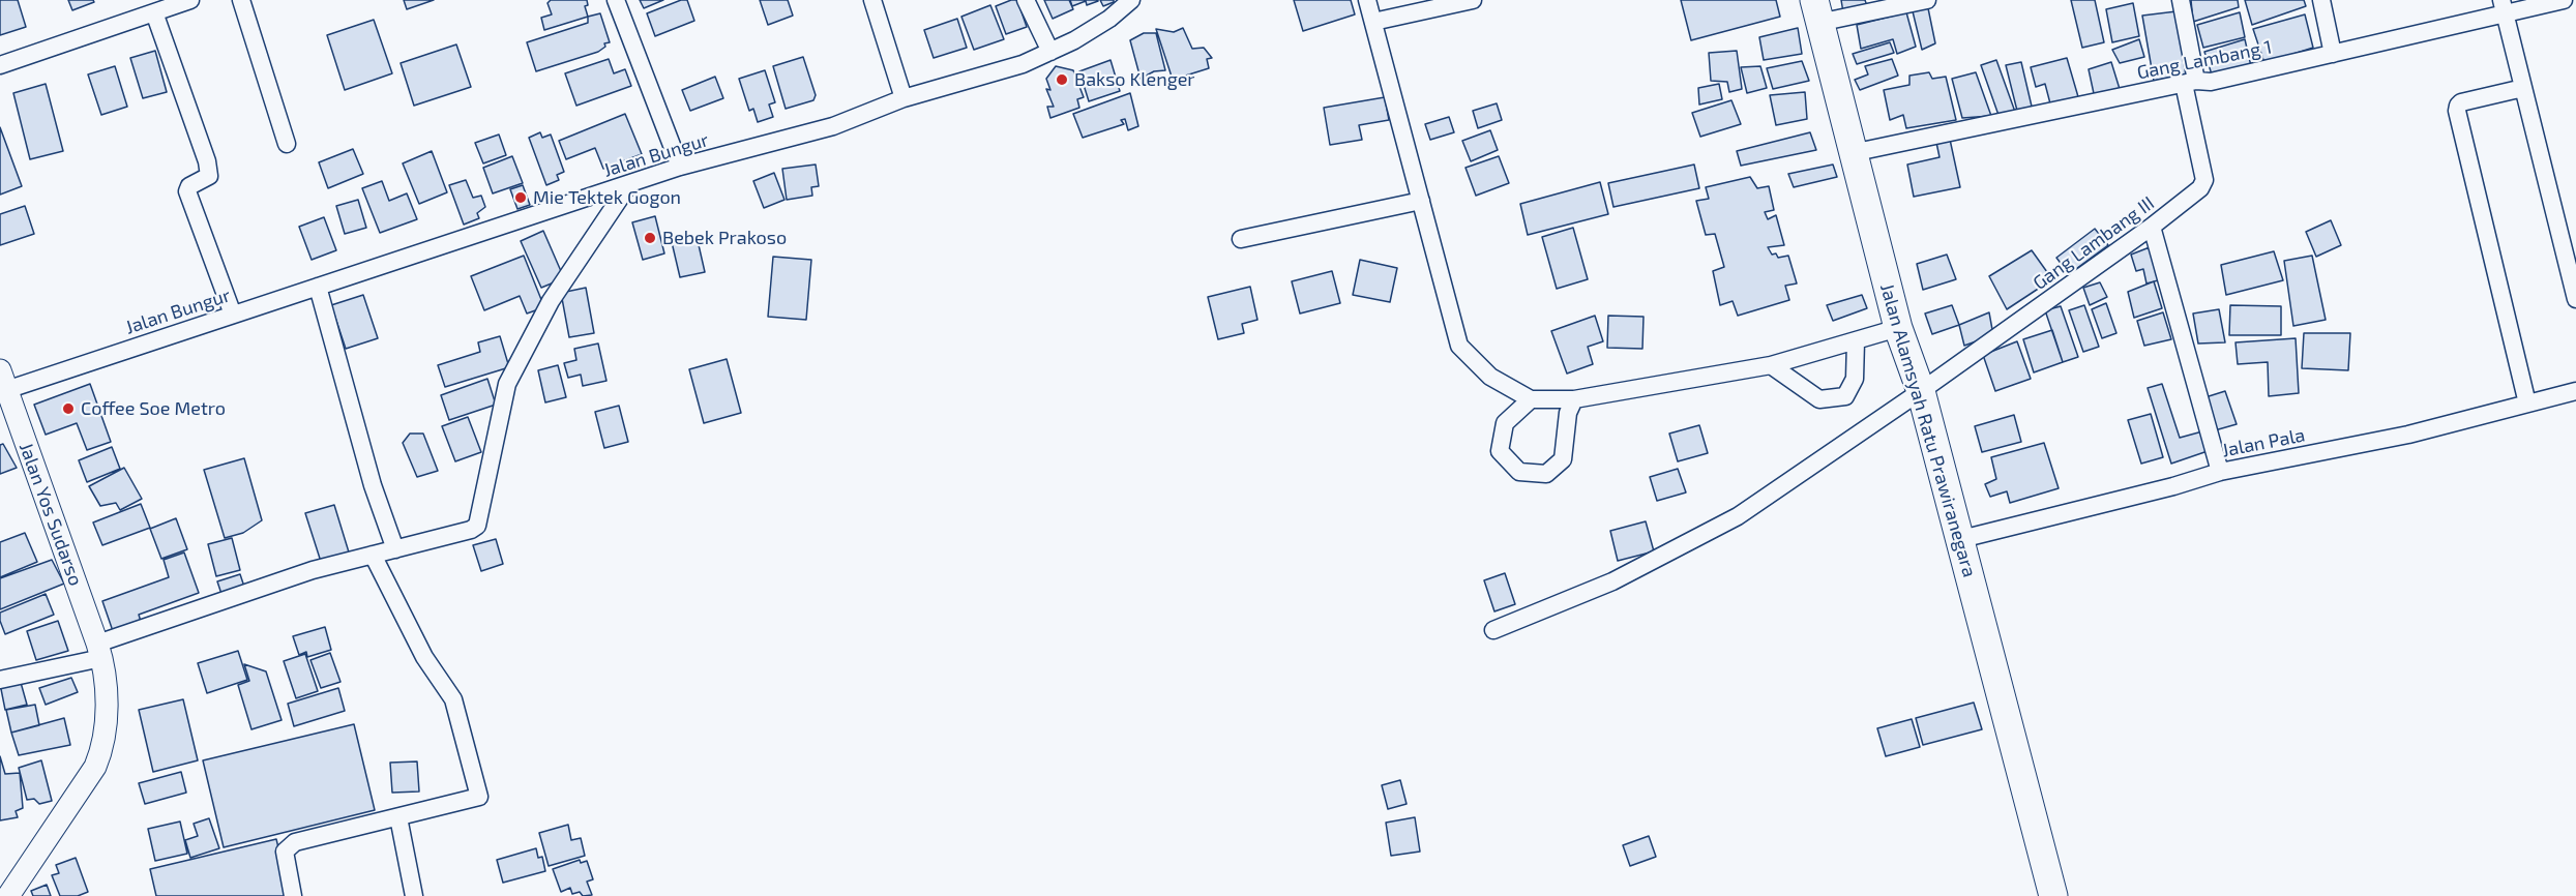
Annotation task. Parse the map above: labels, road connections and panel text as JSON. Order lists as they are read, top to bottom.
{
  "streets": {
    "main road": ["Jalan Alamsyah Ratu Prawiranegara"],
    "street": [
      "Gang Lambang 1",
      "Jalan Bungur",
      "Gang Lambang III",
      "Jalan Pala",
      "Jalan Yos Sudarso"
    ]
  },
  "crossings": [
    ["Gang Lambang 1", "Gang Lambang III"],
    ["Gang Lambang 1", "Jalan Alamsyah Ratu Prawiranegara"],
    ["Jalan Bungur", "Jalan Yos Sudarso"],
    ["Gang Lambang III", "Jalan Alamsyah Ratu Prawiranegara"],
    ["Jalan Alamsyah Ratu Prawiranegara", "Jalan Pala"]
  ],
  "places": [
    "Bakso Klenger",
    "Mie Tektek Gogon",
    "Bebek Prakoso",
    "Coffee Soe Metro"
  ]
}
